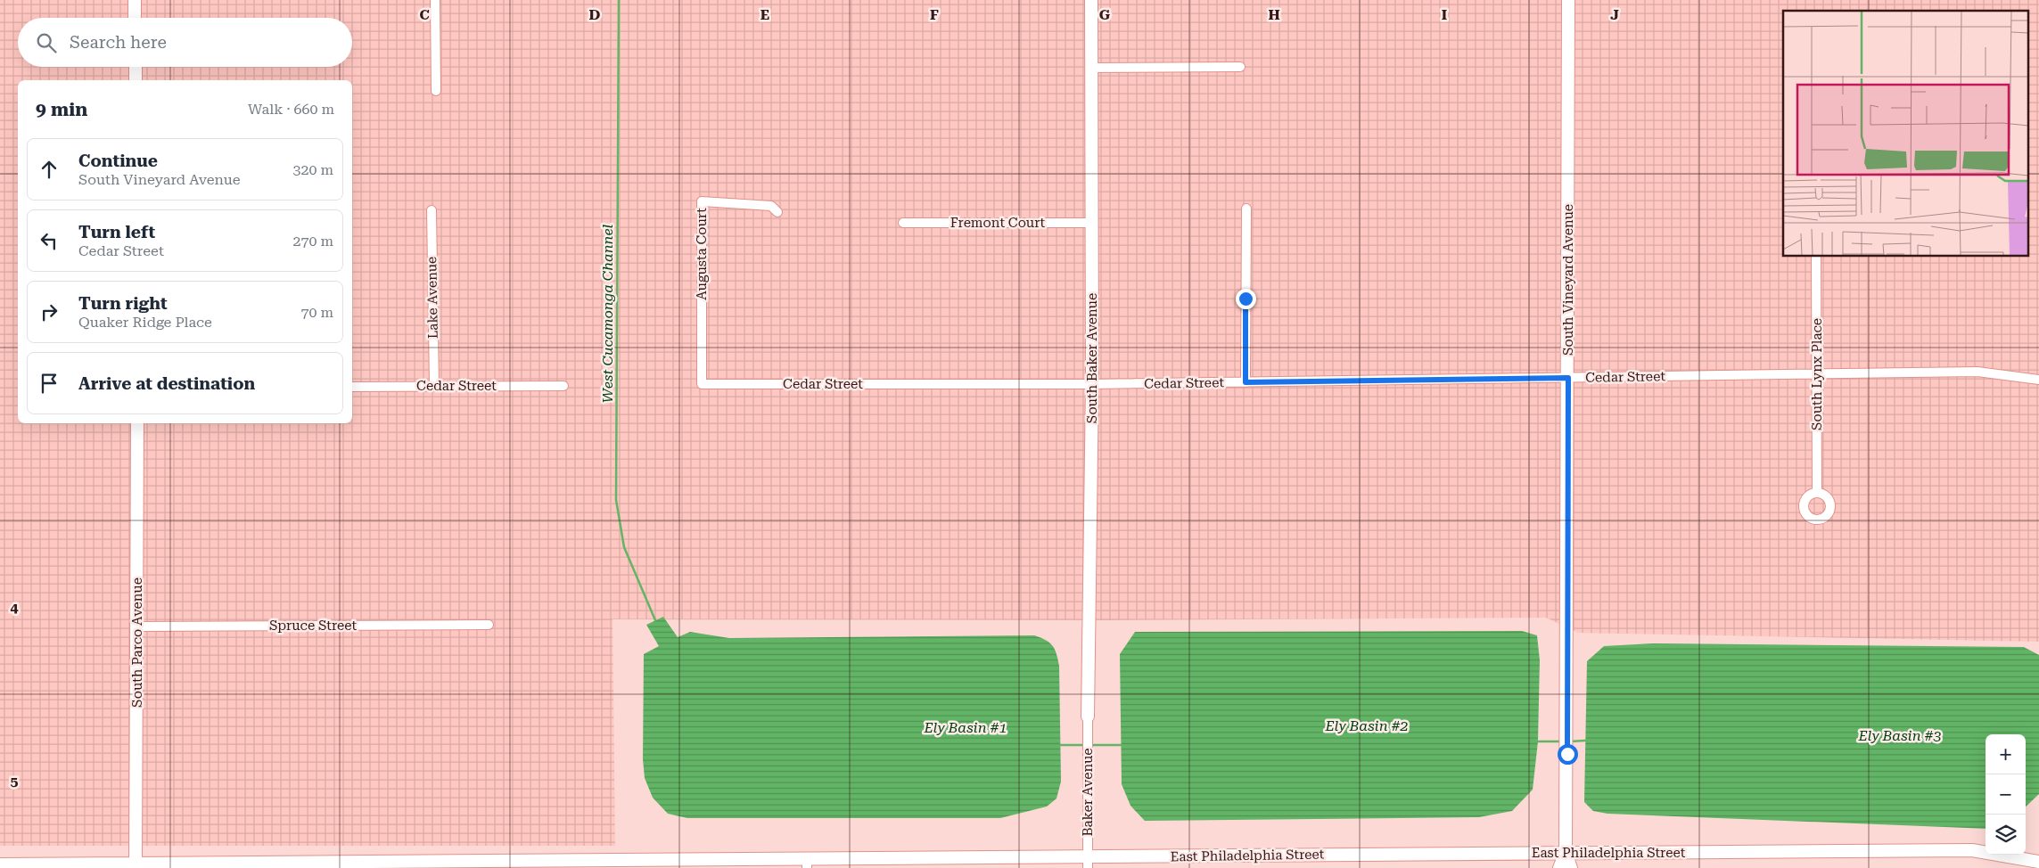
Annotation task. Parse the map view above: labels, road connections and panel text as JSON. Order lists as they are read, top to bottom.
{
  "streets": {
    "street": [
      "Fremont Court",
      "Augusta Court",
      "South Vineyard Avenue",
      "Lake Avenue",
      "South Baker Avenue",
      "South Lynx Place",
      "Cedar Street",
      "Spruce Street",
      "South Parco Avenue",
      "Baker Avenue",
      "East Philadelphia Street"
    ]
  },
  "crossings": [
    ["Fremont Court", "South Baker Avenue"],
    ["Augusta Court", "Cedar Street"],
    ["South Vineyard Avenue", "Cedar Street"],
    ["South Vineyard Avenue", "East Philadelphia Street"],
    ["Lake Avenue", "Cedar Street"],
    ["South Baker Avenue", "Cedar Street"],
    ["South Baker Avenue", "Baker Avenue"],
    ["South Lynx Place", "Cedar Street"],
    ["Spruce Street", "South Parco Avenue"],
    ["South Parco Avenue", "East Philadelphia Street"],
    ["Baker Avenue", "East Philadelphia Street"]
  ],
  "water": [
    "West Cucamonga Channel",
    "Ely Basin #2",
    "Ely Basin #1",
    "Ely Basin #3"
  ],
  "page": {
    "search": "Search here",
    "heading": ["9 min", "Walk · 660 m"],
    "list": [
      ["Continue", "South Vineyard Avenue", "320 m"],
      ["Turn left", "Cedar Street", "270 m"],
      ["Turn right", "Quaker Ridge Place", "70 m"],
      "Arrive at destination"
    ],
    "map_buttons": ["+", "−"]
  },
  "grid": {
    "columns": [
      "C",
      "D",
      "E",
      "F",
      "G",
      "H",
      "I",
      "J"
    ],
    "rows": ["4", "5"]
  }
}
